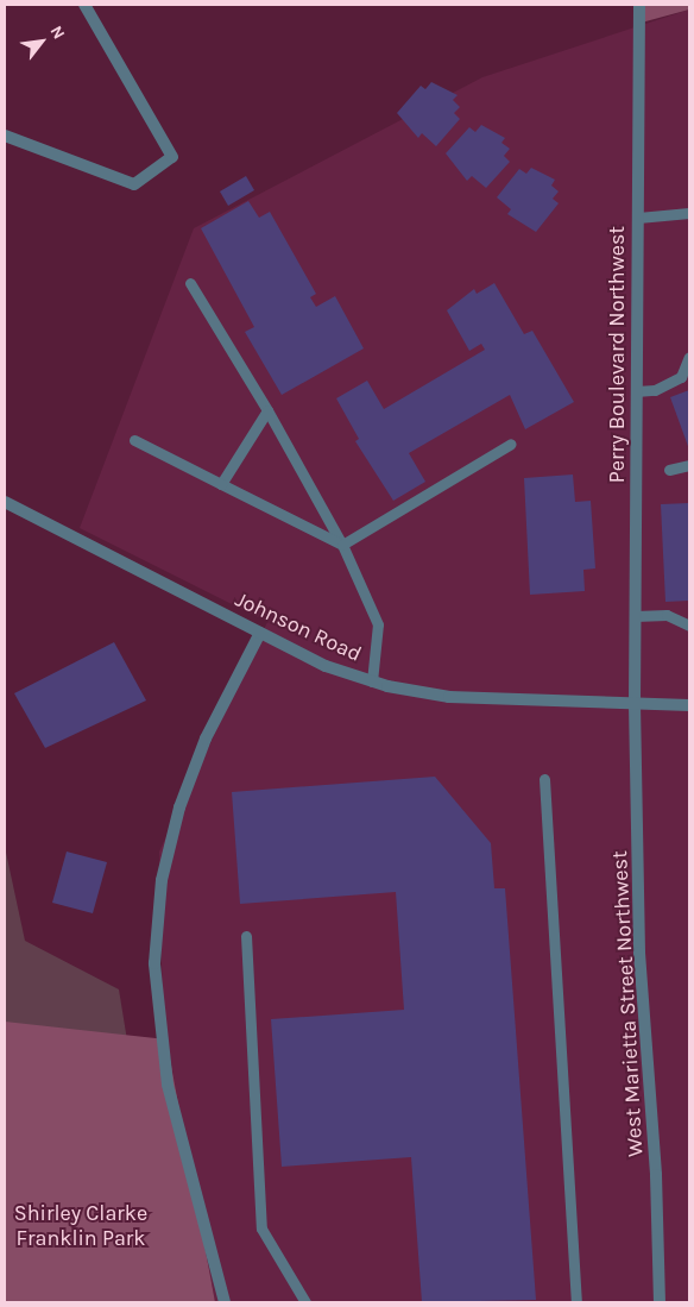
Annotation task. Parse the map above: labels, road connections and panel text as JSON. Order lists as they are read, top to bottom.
{
  "streets": {
    "street": ["Perry Boulevard Northwest", "Johnson Road", "West Marietta Street Northwest"]
  },
  "crossings": [
    ["Perry Boulevard Northwest", "Johnson Road"],
    ["Perry Boulevard Northwest", "West Marietta Street Northwest"],
    ["Johnson Road", "West Marietta Street Northwest"]
  ],
  "parks": ["Shirley Clarke Franklin Park"],
  "north": "top right"
}
